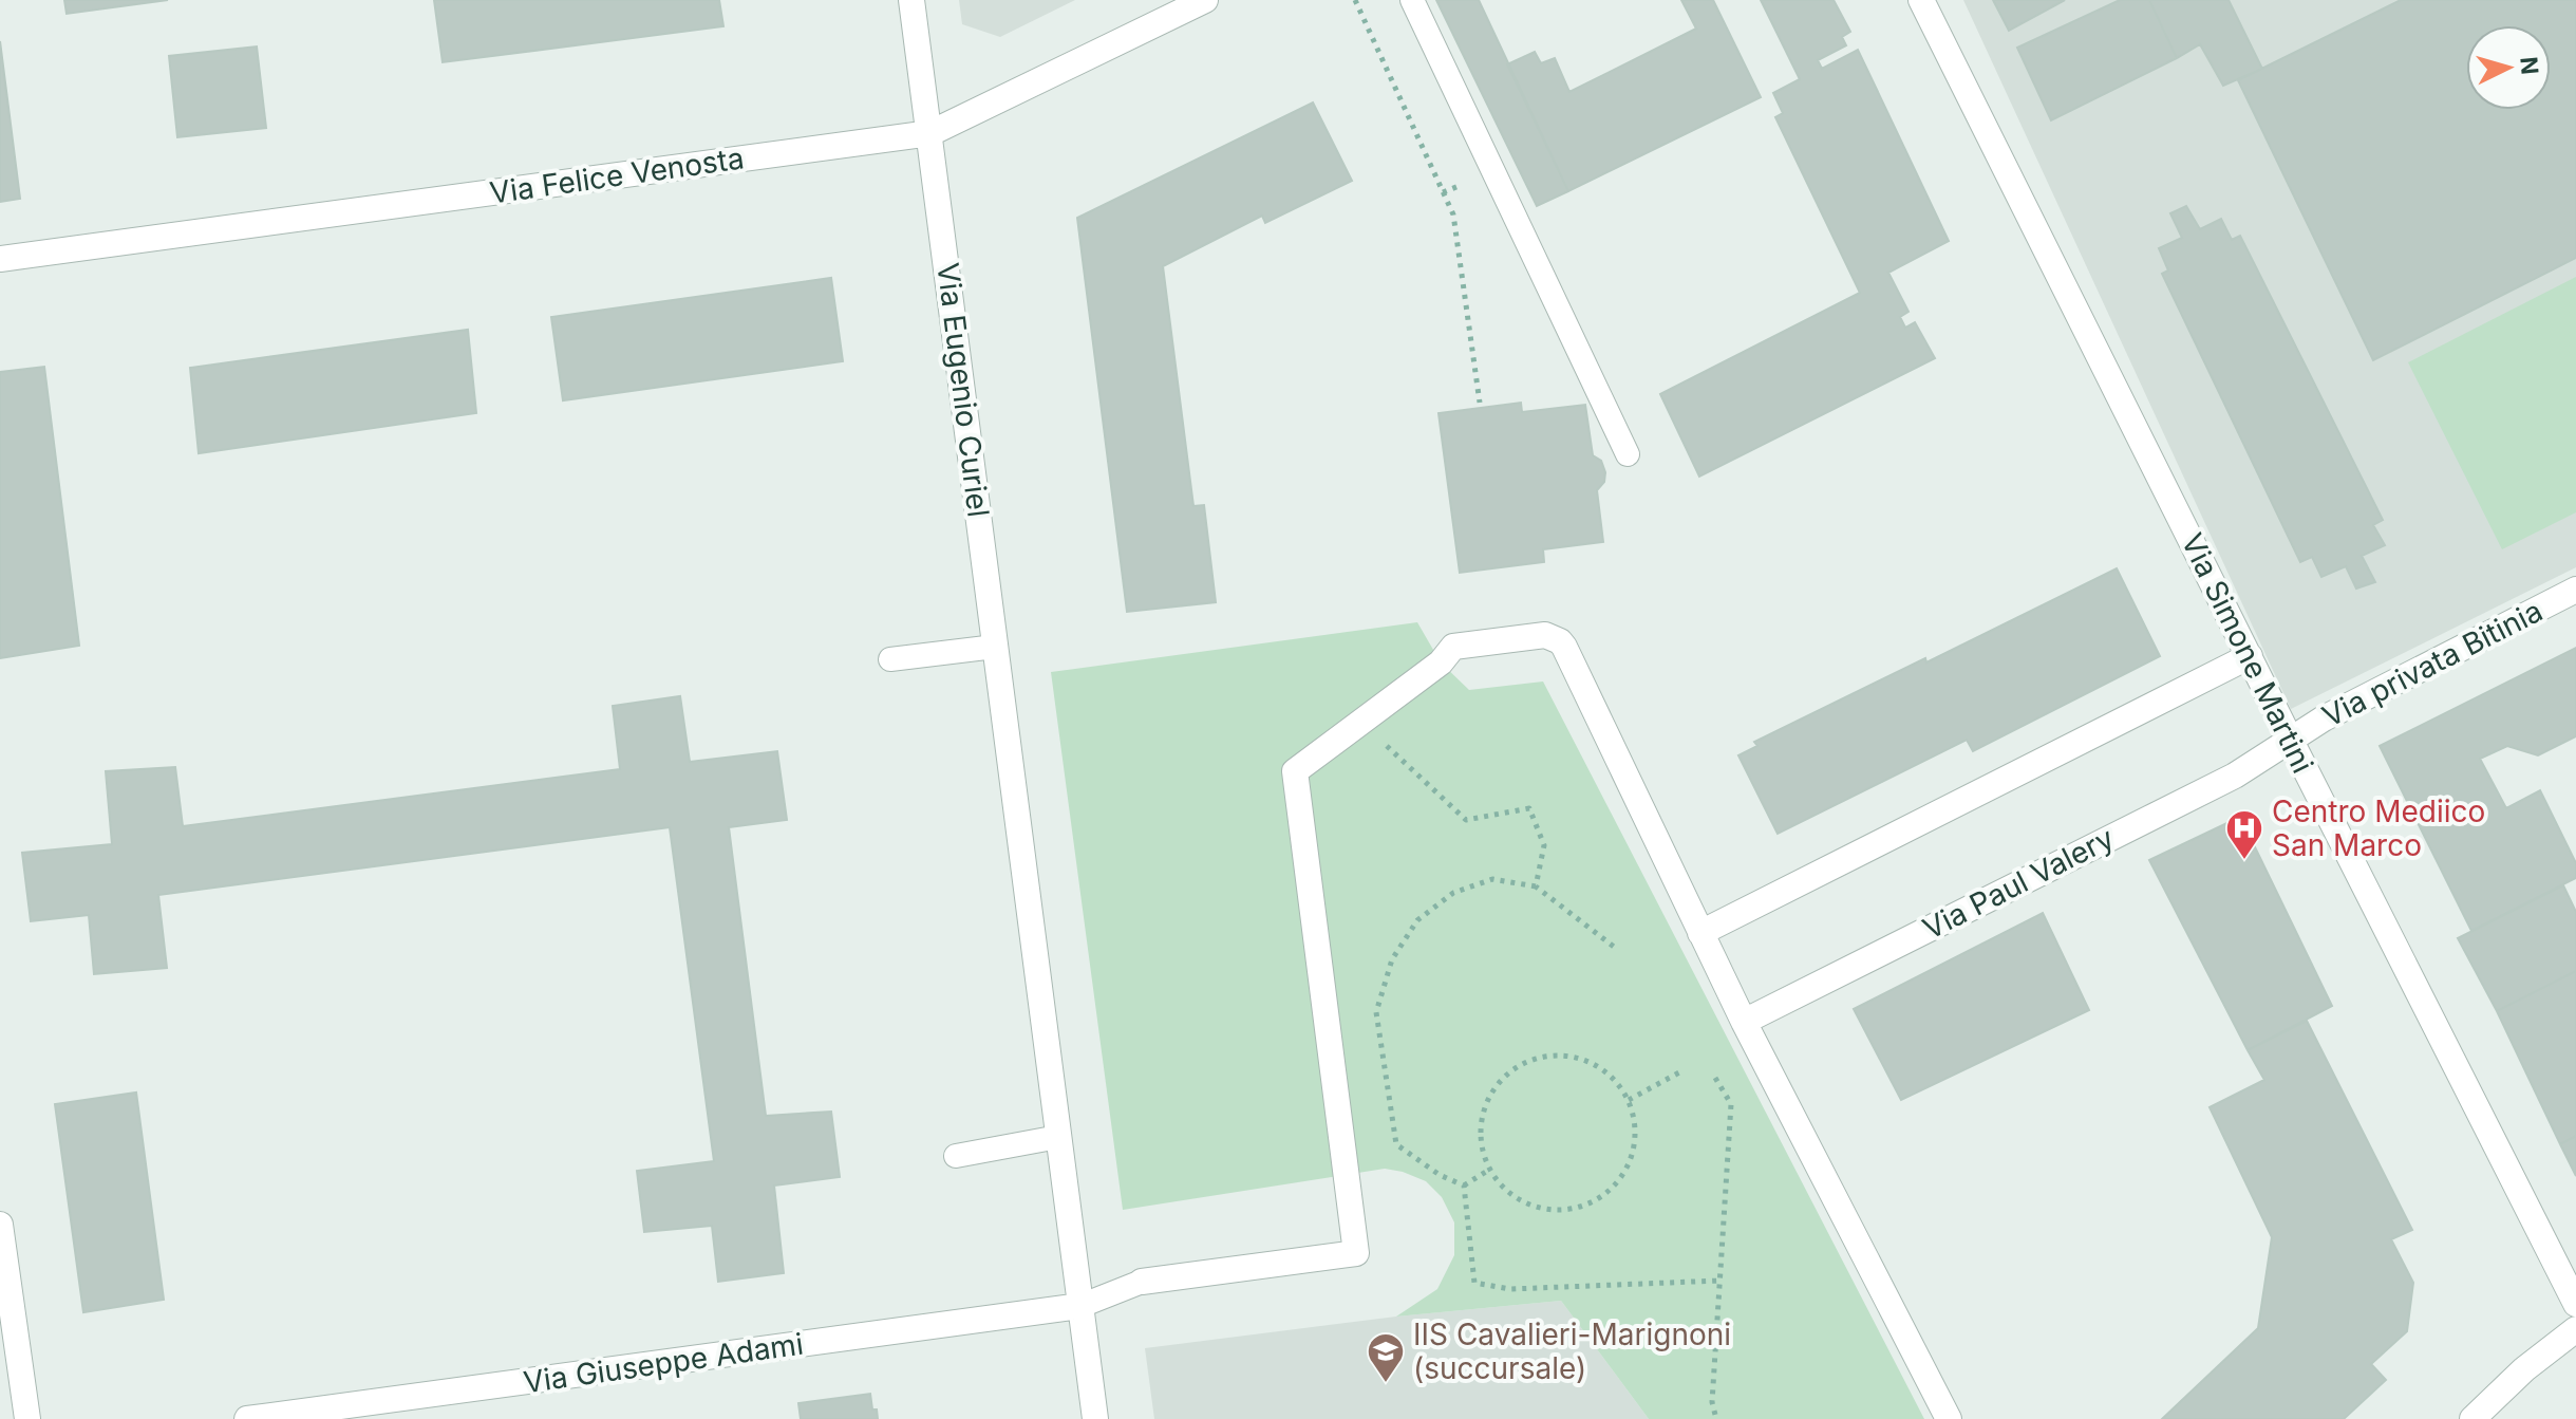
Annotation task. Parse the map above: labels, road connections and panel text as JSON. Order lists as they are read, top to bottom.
{
  "streets": {
    "street": [
      "Via Felice Venosta",
      "Via Eugenio Curiel",
      "Via Simone Martini",
      "Via privata Bitinia",
      "Via Paul Valery",
      "Via Giuseppe Adami"
    ]
  },
  "crossings": [
    ["Via Felice Venosta", "Via Eugenio Curiel"],
    ["Via Eugenio Curiel", "Via Giuseppe Adami"],
    ["Via Simone Martini", "Via privata Bitinia"],
    ["Via Simone Martini", "Via Paul Valery"],
    ["Via privata Bitinia", "Via Paul Valery"]
  ],
  "places": {
    "hospital": ["Centro Mediico San Marco"],
    "school or university": ["IIS Cavalieri-Marignoni (succursale)"]
  },
  "north": "right"
}
